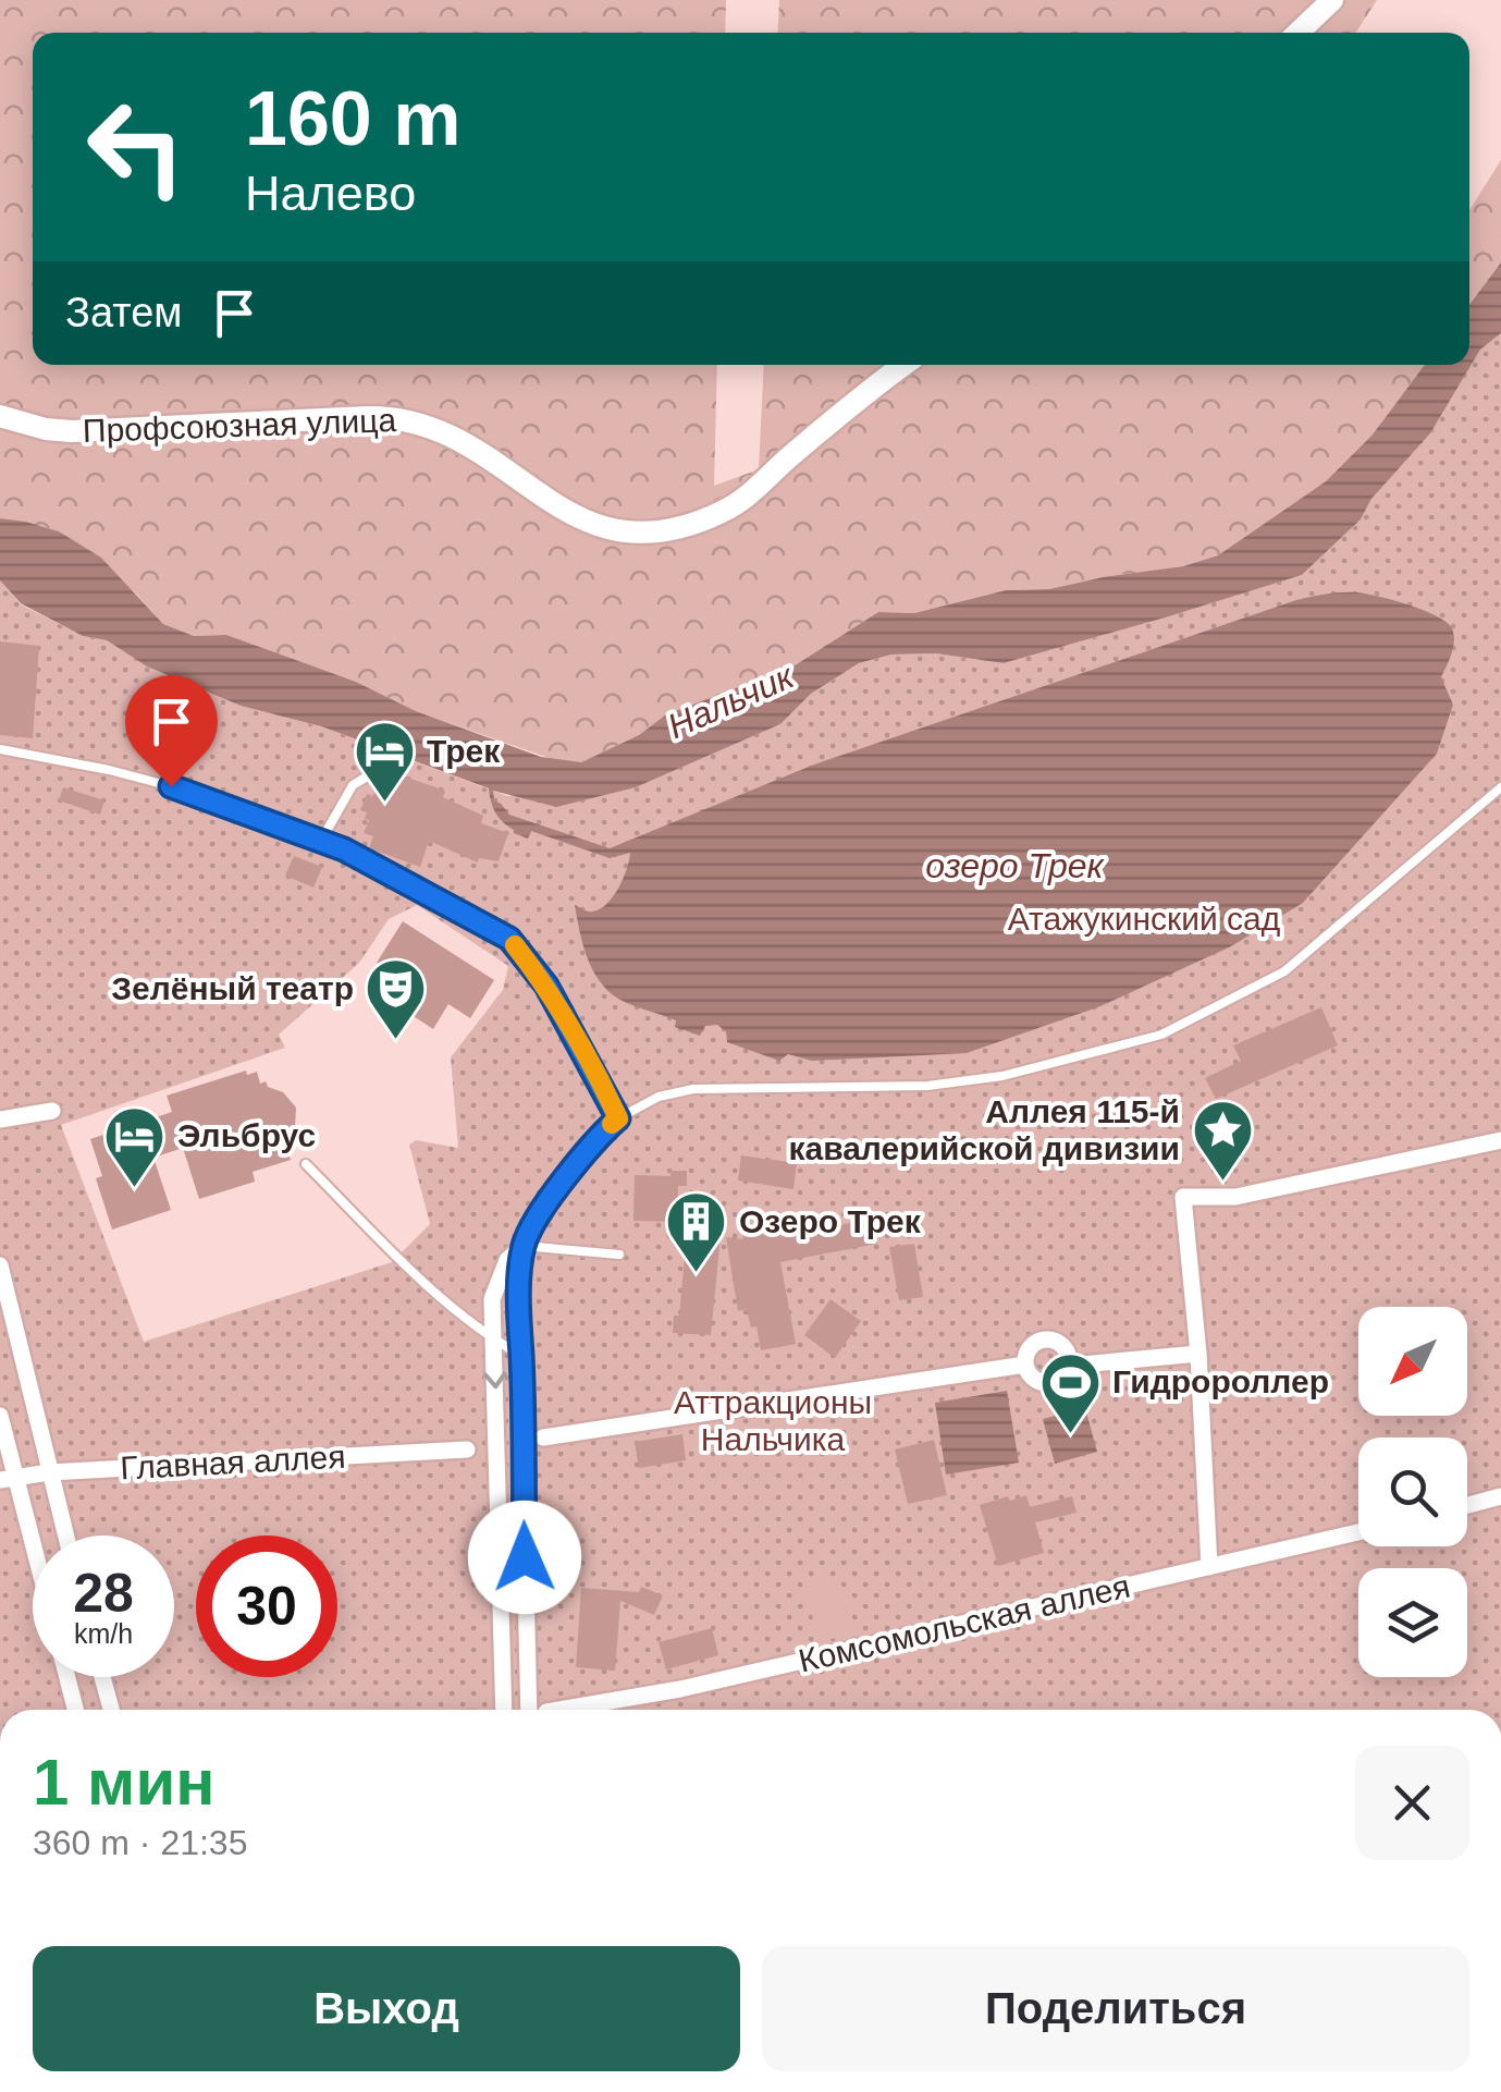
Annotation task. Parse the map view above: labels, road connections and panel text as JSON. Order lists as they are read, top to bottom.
{
  "streets": {
    "street": ["Профсоюзная улица", "Главная аллея", "Комсомольская аллея"]
  },
  "water": ["Нальчик", "озеро Трек"],
  "parks": ["Атажукинский сад", "Аттракционы Нальчика"],
  "places": {
    "hotel": ["Трек", "Эльбрус"],
    "theatre": ["Зелёный театр"],
    "place": ["Аллея 115-й кавалерийской дивизии"],
    "building": ["Озеро Трек"],
    "sports": ["Гидророллер"]
  },
  "north": "bottom left",
  "page": {
    "turn": ["160 m", "Налево"],
    "then": "Затем",
    "speed": "28 km/h",
    "limit": "30",
    "heading": ["1 мин", "360 m · 21:35"],
    "buttons": ["Выход", "Поделиться"]
  }
}
